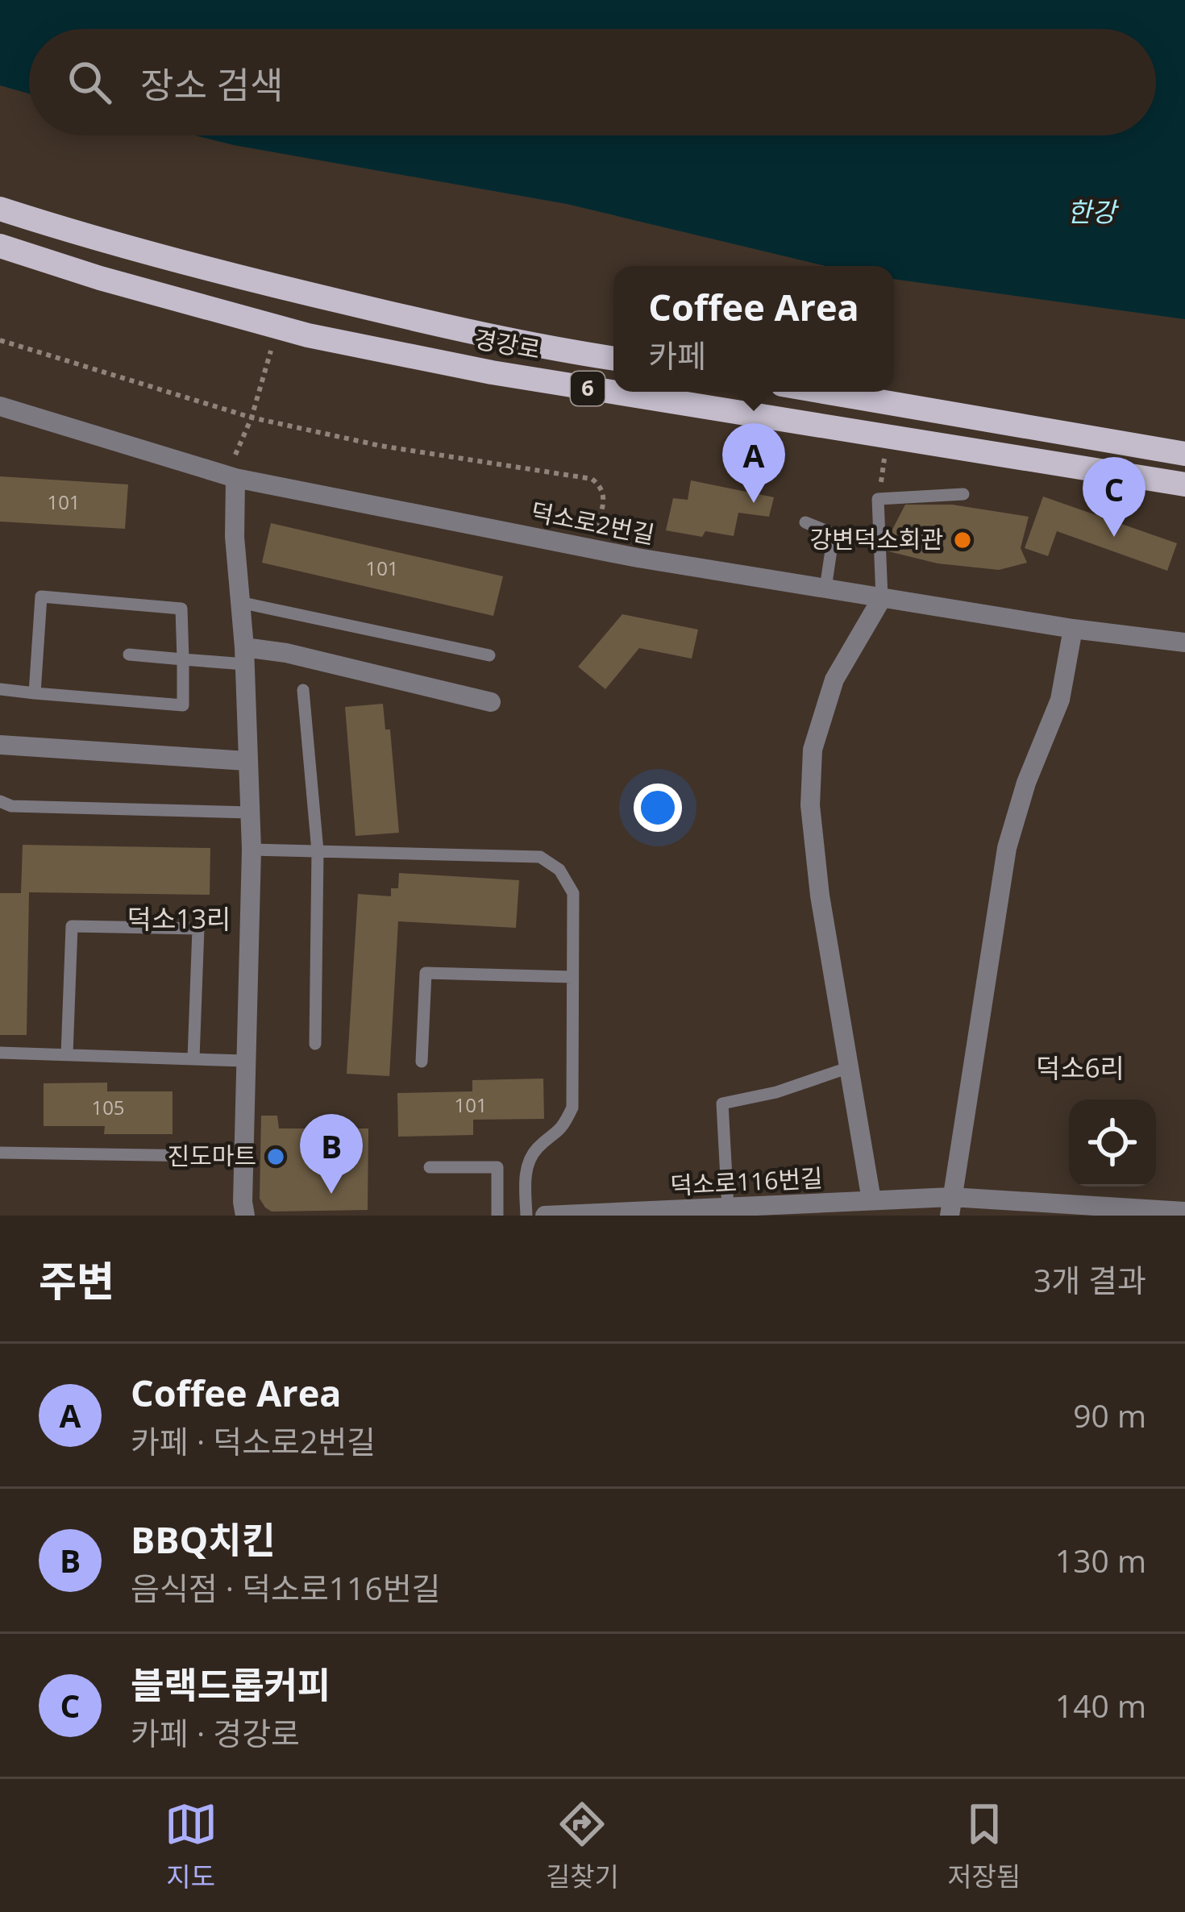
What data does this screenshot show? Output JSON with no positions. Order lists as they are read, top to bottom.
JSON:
{
  "streets": {
    "main road": ["경강로", "6"],
    "street": ["덕소로2번길", "덕소로116번길"]
  },
  "districts": ["덕소13리", "덕소6리"],
  "water": ["한강"],
  "places": ["강변덕소회관", "진도마트"],
  "house_numbers": [
    "101",
    "101",
    "101",
    "105"
  ],
  "page": {
    "search": "장소 검색",
    "popup": ["Coffee Area", "카페"],
    "pins": ["A", "C", "B"],
    "heading": ["주변", "3개 결과"],
    "list": [
      {
        "mark": "A",
        "name": "Coffee Area",
        "note": "카페 · 덕소로2번길",
        "value": "90 m"
      },
      {
        "mark": "B",
        "name": "BBQ치킨",
        "note": "음식점 · 덕소로116번길",
        "value": "130 m"
      },
      {
        "mark": "C",
        "name": "블랙드롭커피",
        "note": "카페 · 경강로",
        "value": "140 m"
      }
    ],
    "nav": ["지도", "길찾기", "저장됨"]
  }
}
